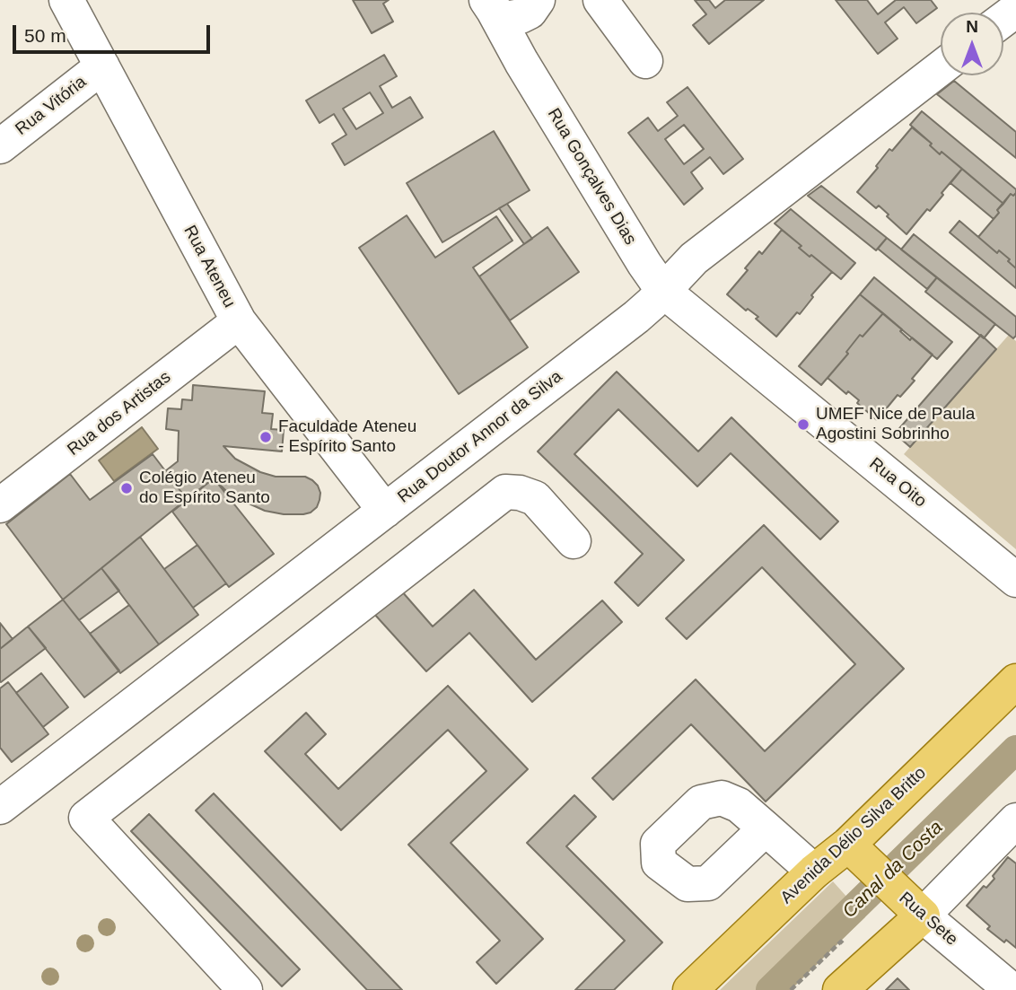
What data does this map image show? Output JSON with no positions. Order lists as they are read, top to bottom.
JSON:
{
  "streets": {
    "main road": ["Avenida Délio Silva Britto", "Rua Sete"],
    "street": [
      "Rua Vitória",
      "Rua Gonçalves Dias",
      "Rua Ateneu",
      "Rua dos Artistas",
      "Rua Doutor Annor da Silva",
      "Rua Oito"
    ]
  },
  "crossings": [
    ["Rua Vitória", "Rua Ateneu"],
    ["Rua Gonçalves Dias", "Rua Doutor Annor da Silva"],
    ["Rua Gonçalves Dias", "Rua Oito"],
    ["Rua Ateneu", "Rua dos Artistas"],
    ["Rua Ateneu", "Rua Doutor Annor da Silva"],
    ["Rua Doutor Annor da Silva", "Rua Oito"],
    ["Avenida Délio Silva Britto", "Rua Sete"]
  ],
  "water": ["Canal da Costa"],
  "places": ["UMEF Nice de Paula Agostini Sobrinho", "Faculdade Ateneu - Espírito Santo", "Colégio Ateneu do Espírito Santo"],
  "scale_bar": "50 m",
  "north": "top"
}
